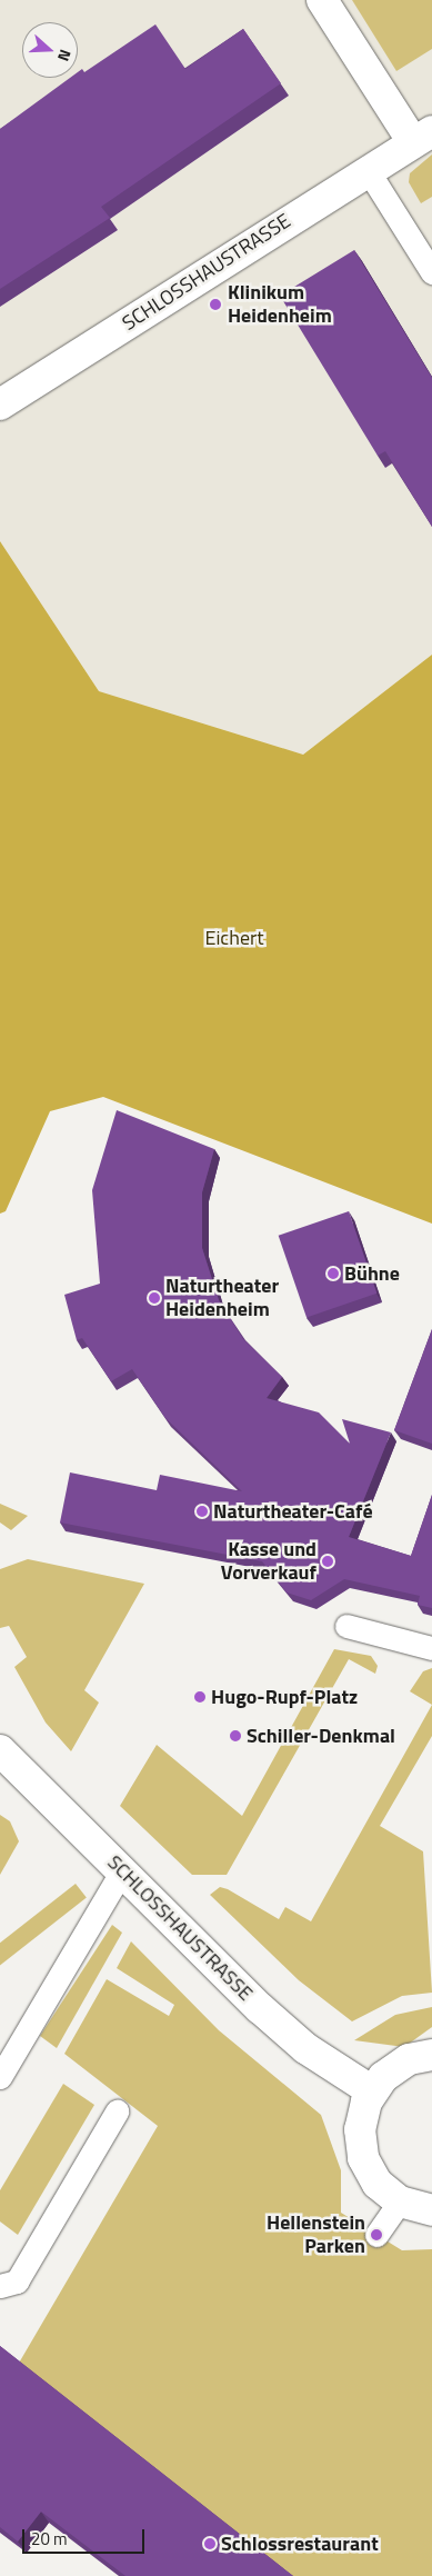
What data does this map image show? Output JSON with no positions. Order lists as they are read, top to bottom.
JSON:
{
  "streets": {
    "street": ["SCHLOSSHAUSTRASSE"]
  },
  "parks": ["Eichert"],
  "places": [
    "Klinikum Heidenheim",
    "Bühne",
    "Naturtheater Heidenheim",
    "Naturtheater-Café",
    "Kasse und Vorverkauf",
    "Hugo-Rupf-Platz",
    "Schiller-Denkmal",
    "Hellenstein Parken",
    "Schlossrestaurant"
  ],
  "scale_bar": "20 m",
  "north": "right"
}
